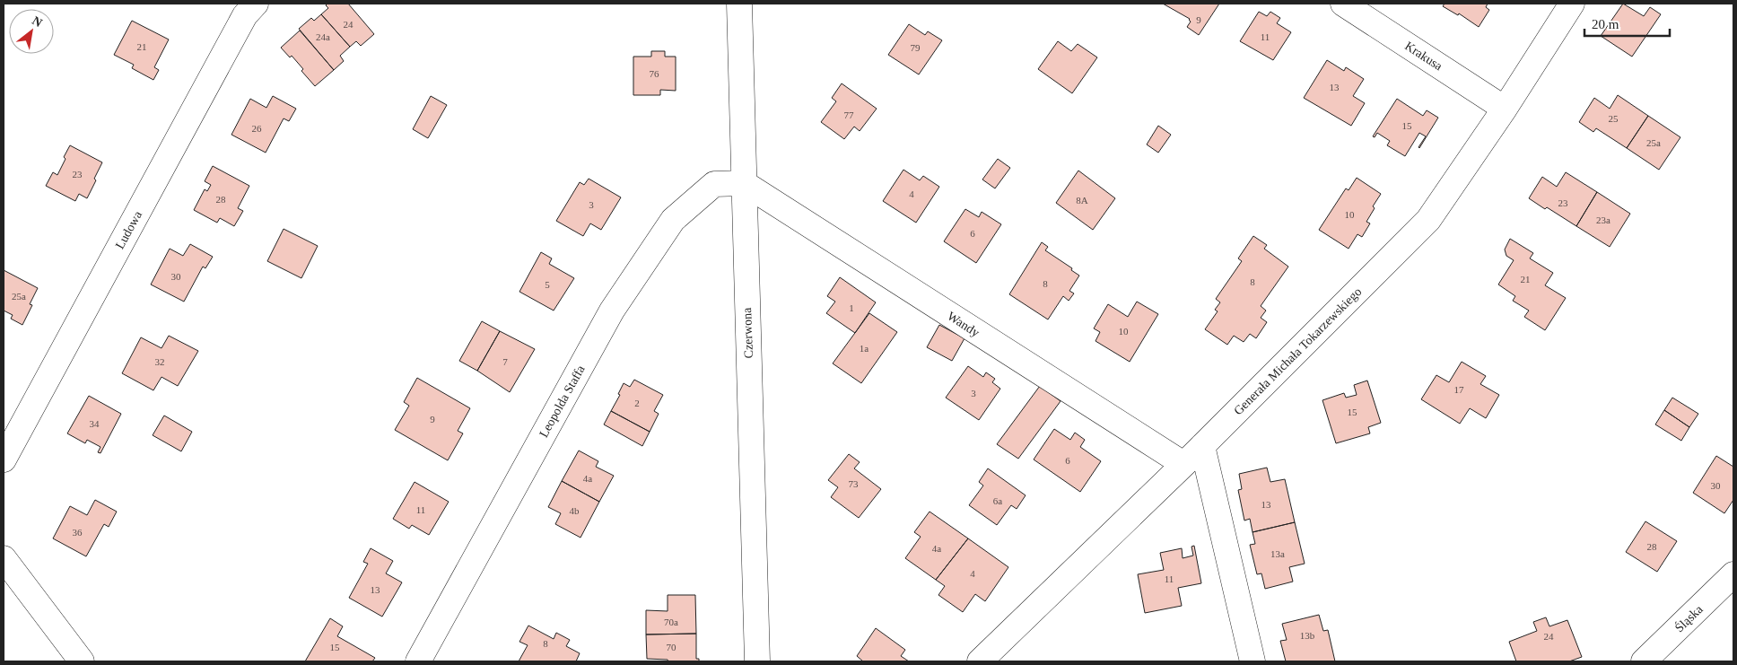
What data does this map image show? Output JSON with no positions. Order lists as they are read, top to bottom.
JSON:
{
  "streets": {
    "street": [
      "Krakusa",
      "Ludowa",
      "Wandy",
      "Czerwona",
      "Generała Michała Tokarzewskiego",
      "Leopolda Staffa",
      "Śląska"
    ]
  },
  "crossings": [
    ["Krakusa", "Generała Michała Tokarzewskiego"],
    ["Wandy", "Czerwona"],
    ["Wandy", "Generała Michała Tokarzewskiego"],
    ["Wandy", "Leopolda Staffa"],
    ["Czerwona", "Leopolda Staffa"]
  ],
  "house_numbers": [
    "9",
    "24",
    "24a",
    "11",
    "21",
    "79",
    "76",
    "13",
    "77",
    "25",
    "15",
    "26",
    "25a",
    "23",
    "4",
    "28",
    "8A",
    "23",
    "3",
    "10",
    "23a",
    "6",
    "30",
    "21",
    "8",
    "8",
    "5",
    "25a",
    "1",
    "10",
    "1a",
    "32",
    "7",
    "17",
    "3",
    "2",
    "15",
    "9",
    "34",
    "6",
    "4a",
    "73",
    "30",
    "6a",
    "13",
    "11",
    "4b",
    "36",
    "28",
    "4a",
    "13a",
    "4",
    "11",
    "13",
    "70a",
    "13b",
    "24",
    "8",
    "15",
    "70"
  ],
  "scale_bar": "20 m",
  "north": "top right"
}
